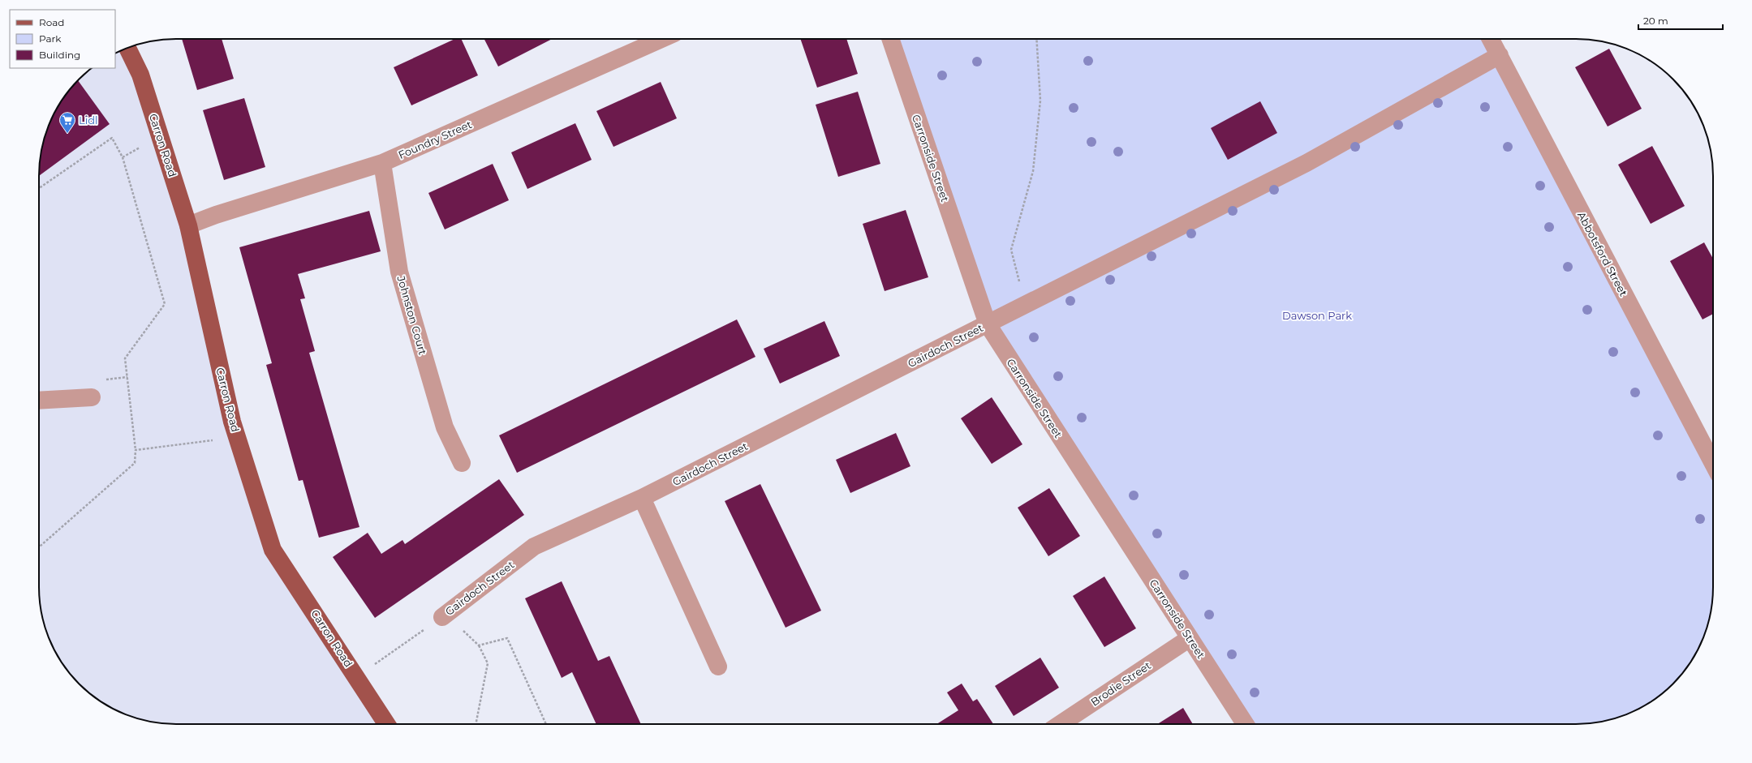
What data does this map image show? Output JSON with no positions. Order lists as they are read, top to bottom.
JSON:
{
  "streets": {
    "main road": ["Carron Road"],
    "street": [
      "Foundry Street",
      "Carronside Street",
      "Abbotsford Street",
      "Johnston Court",
      "Gairdoch Street",
      "Brodie Street"
    ]
  },
  "crossings": [
    ["Foundry Street", "Carron Road"],
    ["Foundry Street", "Johnston Court"],
    ["Carronside Street", "Gairdoch Street"],
    ["Carronside Street", "Brodie Street"],
    ["Abbotsford Street", "Gairdoch Street"]
  ],
  "parks": ["Dawson Park"],
  "places": {
    "supermarket": ["Lidl"]
  },
  "legend": ["Road", "Park", "Building"],
  "scale_bar": "20 m"
}
